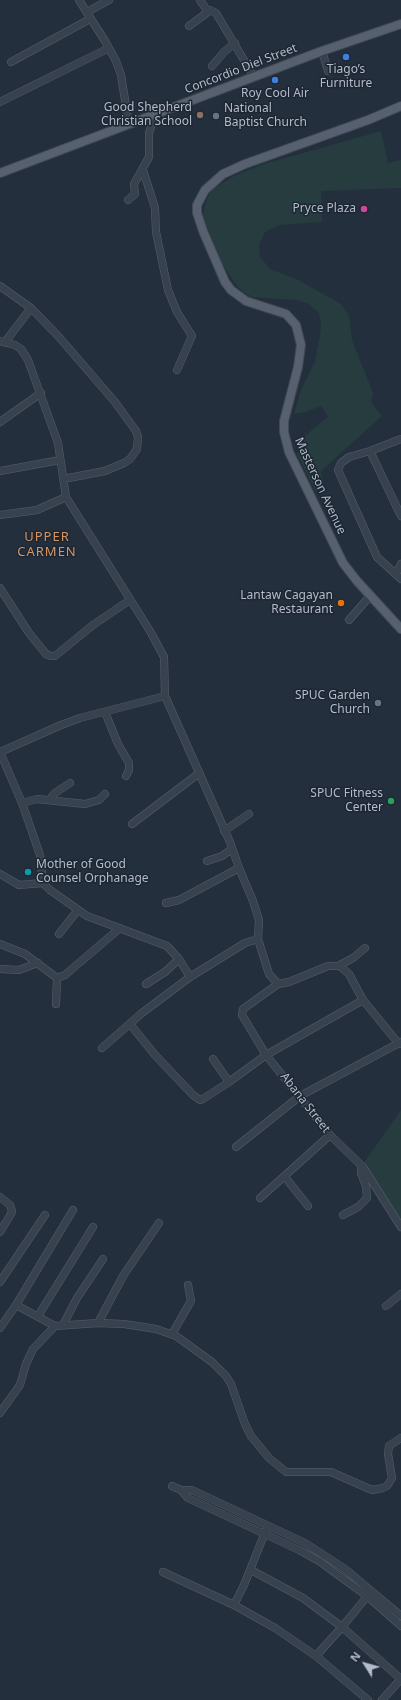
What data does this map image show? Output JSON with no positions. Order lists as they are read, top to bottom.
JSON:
{
  "streets": {
    "main road": ["Concordio Diel Street", "Masterson Avenue"],
    "street": ["Abana Street"]
  },
  "districts": ["UPPER CARMEN"],
  "places": [
    "Tiago’s Furniture",
    "Roy Cool Air",
    "Good Shepherd Christian School",
    "National Baptist Church",
    "Pryce Plaza",
    "Lantaw Cagayan Restaurant",
    "SPUC Garden Church",
    "SPUC Fitness Center",
    "Mother of Good Counsel Orphanage"
  ],
  "north": "top left"
}
